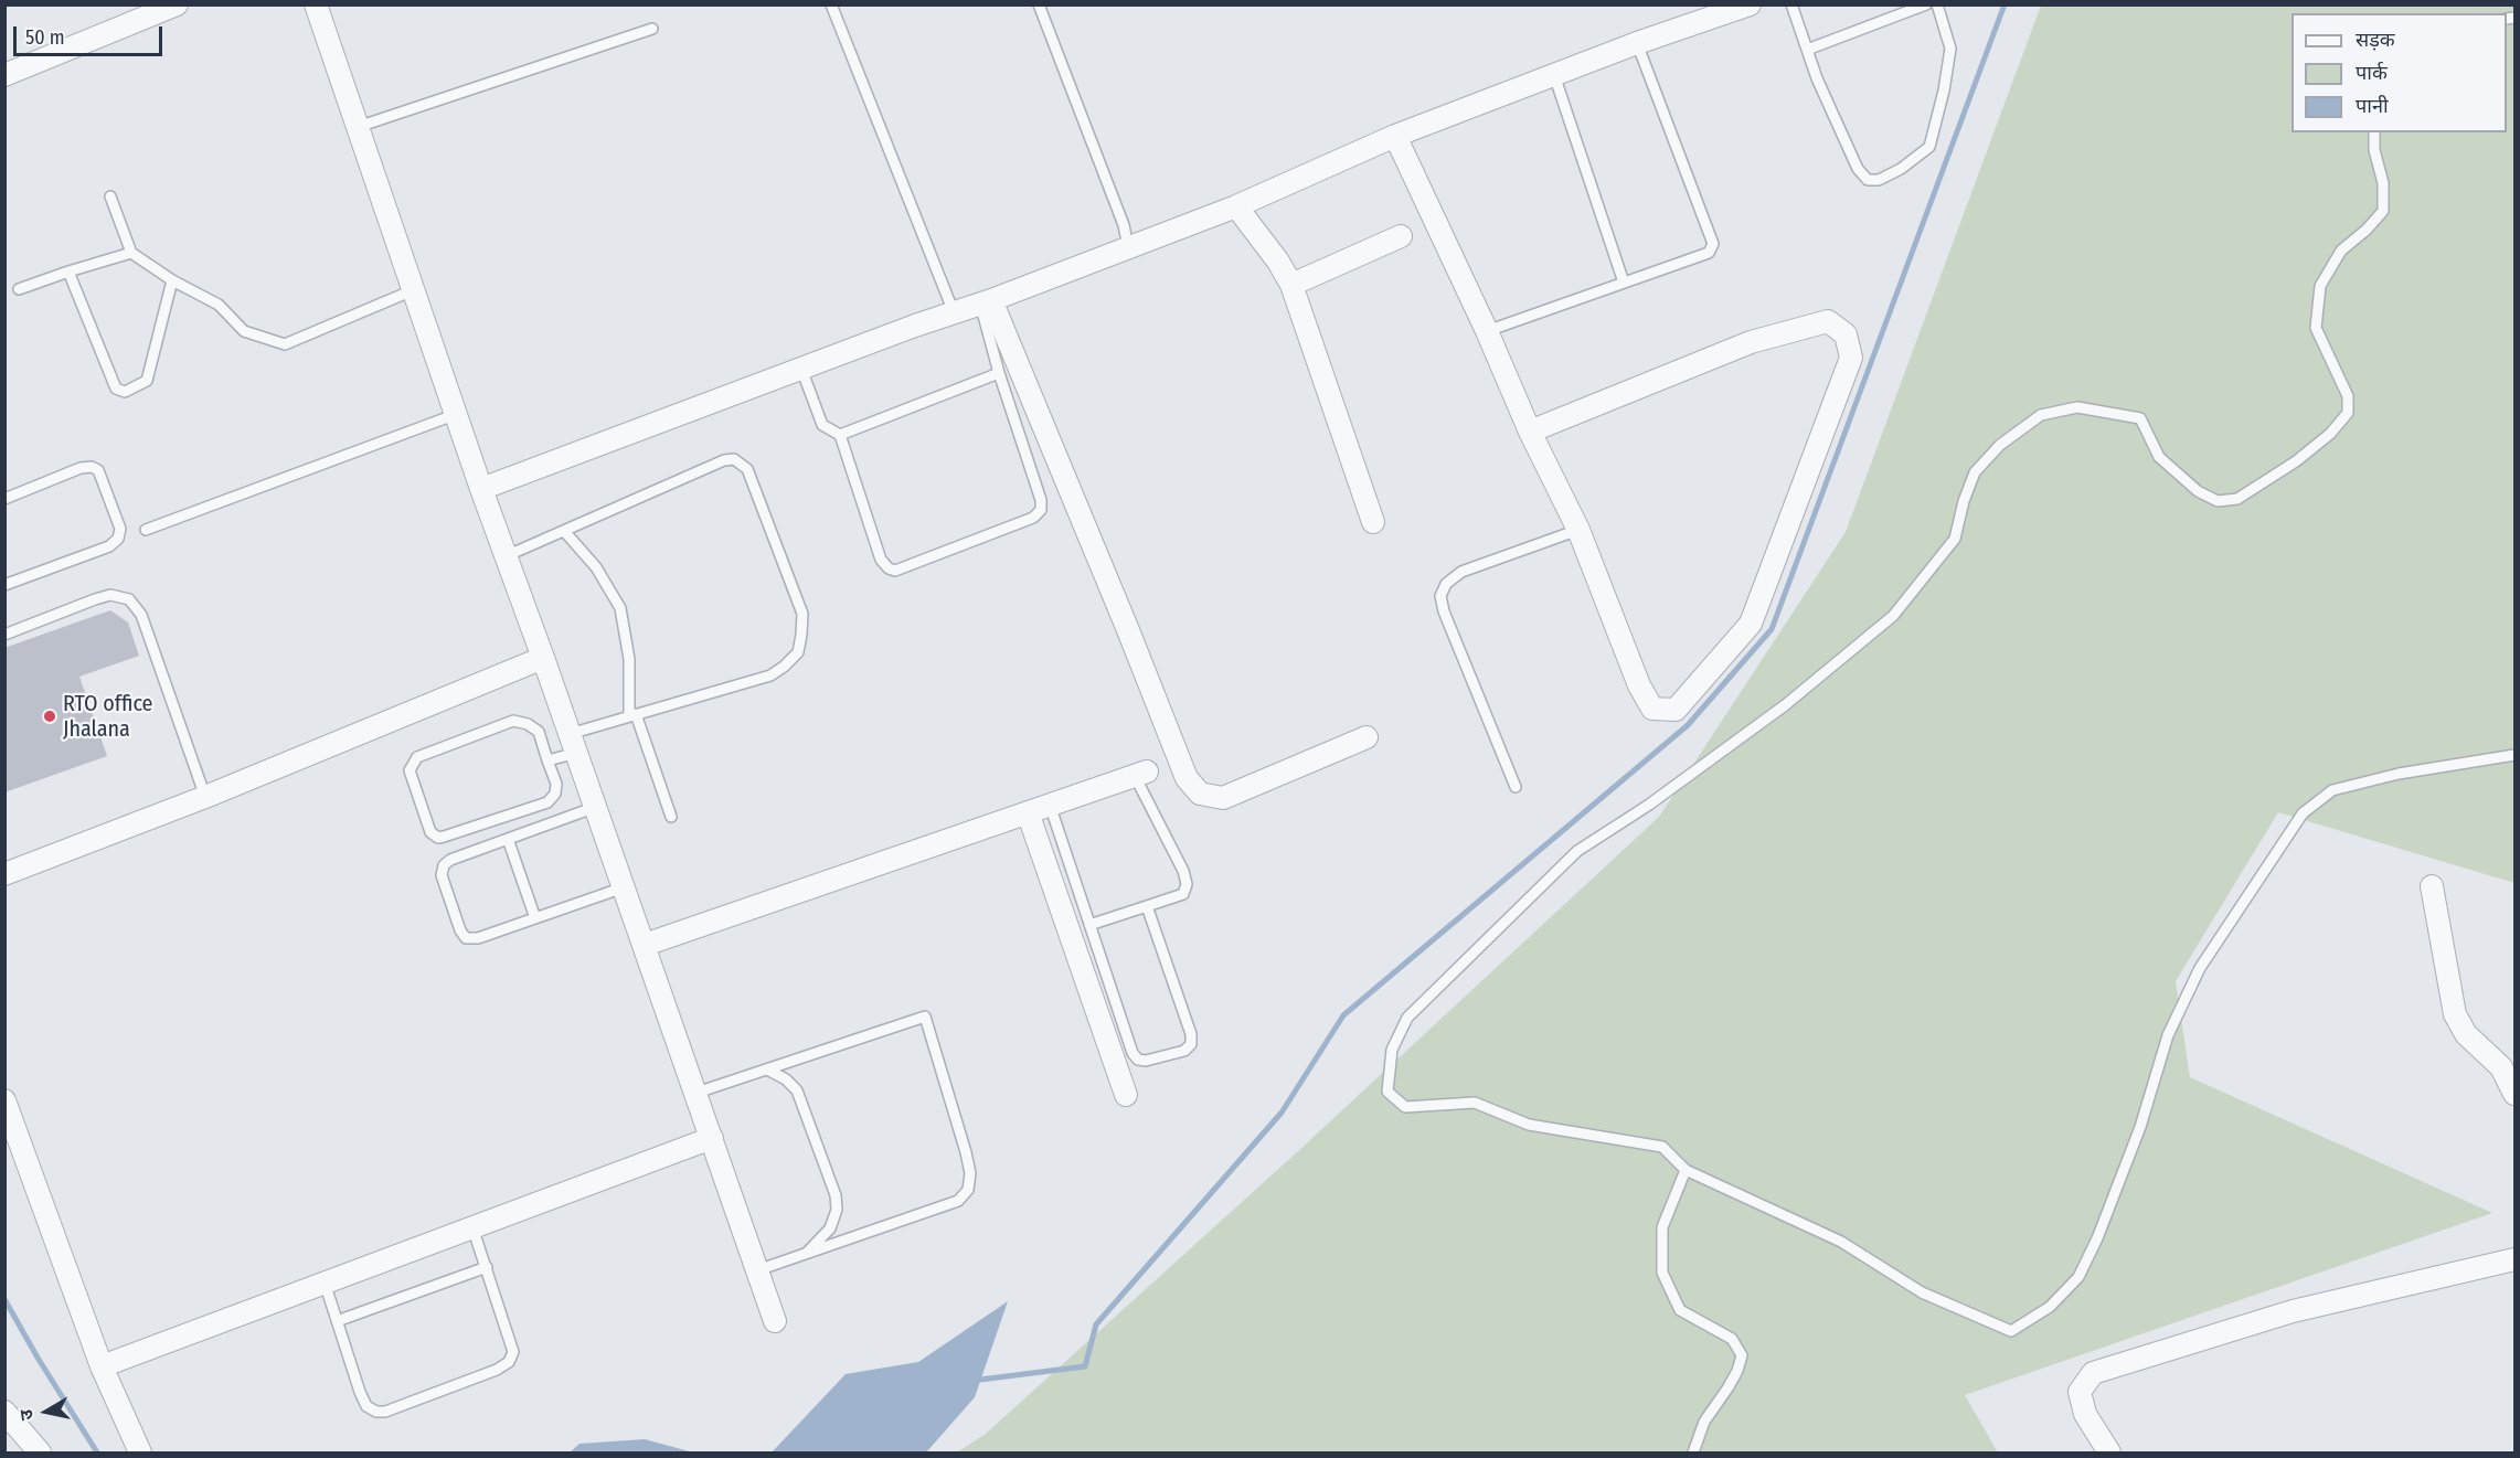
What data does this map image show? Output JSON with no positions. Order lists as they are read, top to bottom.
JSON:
{
  "places": ["RTO office Jhalana"],
  "legend": ["सड़क", "पार्क", "पानी"],
  "scale_bar": "50 m",
  "north": "left"
}
